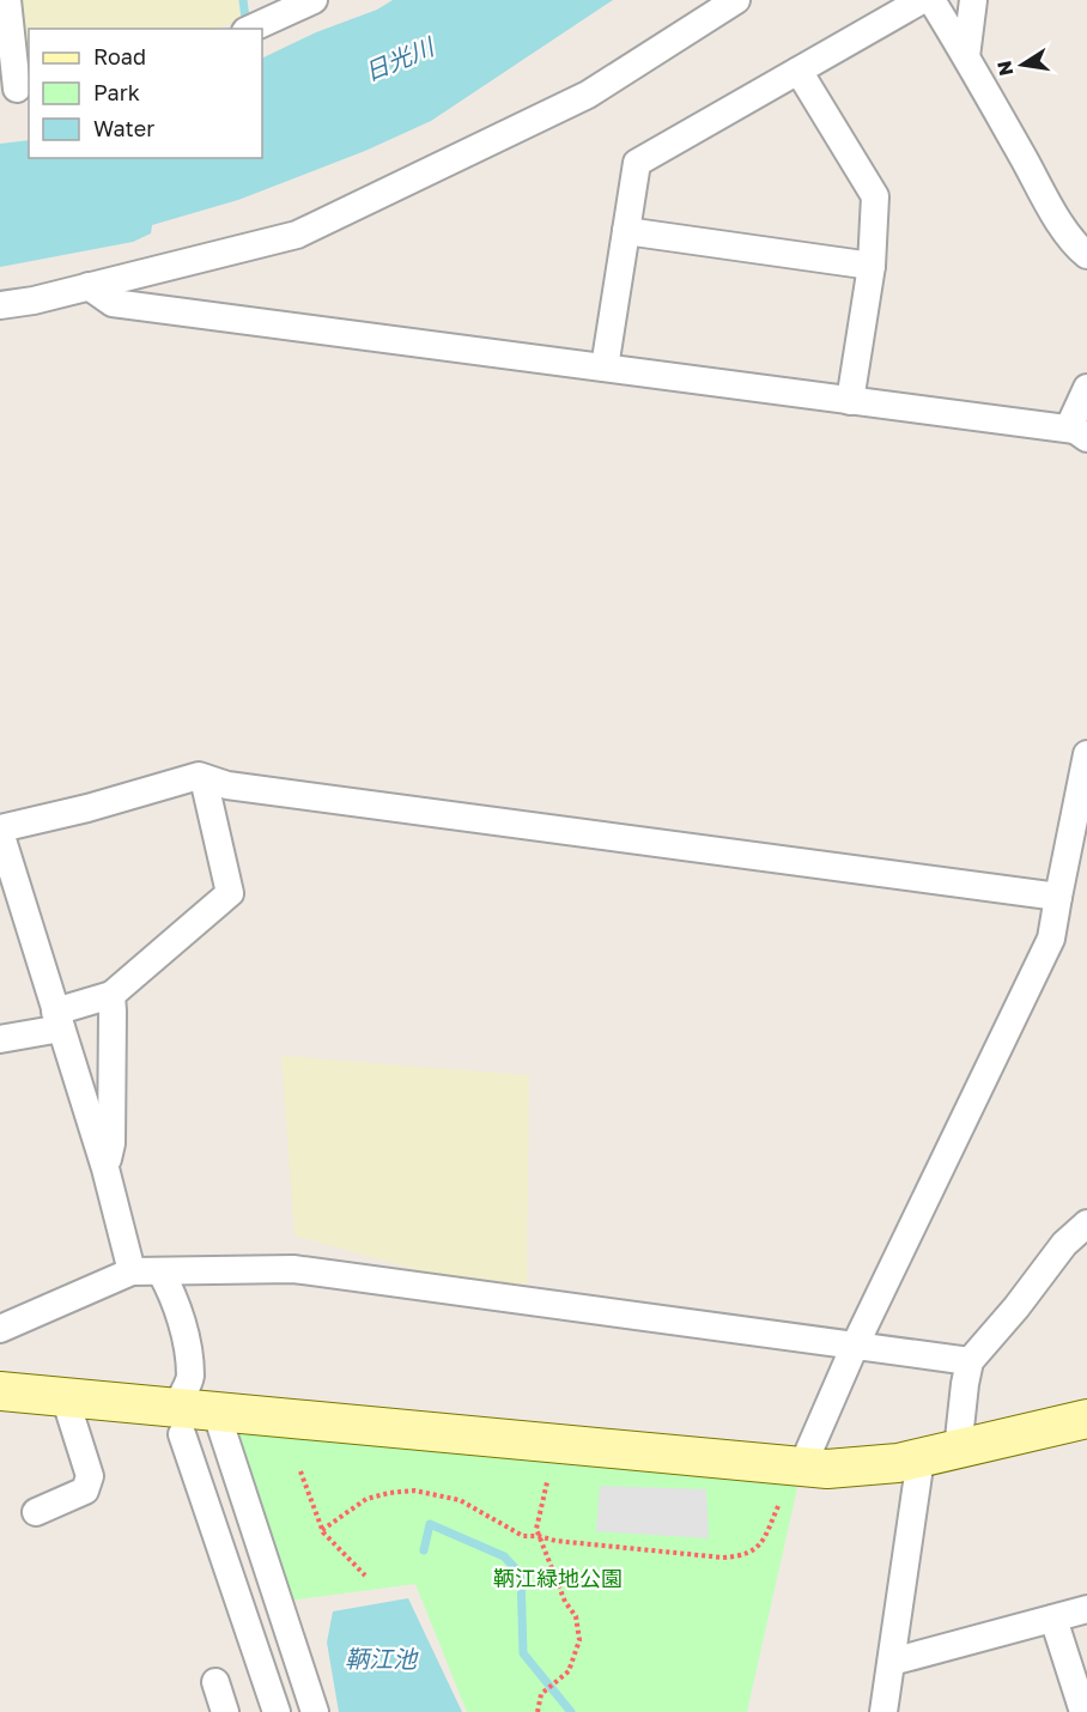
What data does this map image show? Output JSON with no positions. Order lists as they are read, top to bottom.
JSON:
{
  "water": ["日光川", "鞆江池"],
  "parks": ["鞆江緑地公園"],
  "legend": ["Road", "Park", "Water"],
  "north": "left"
}
